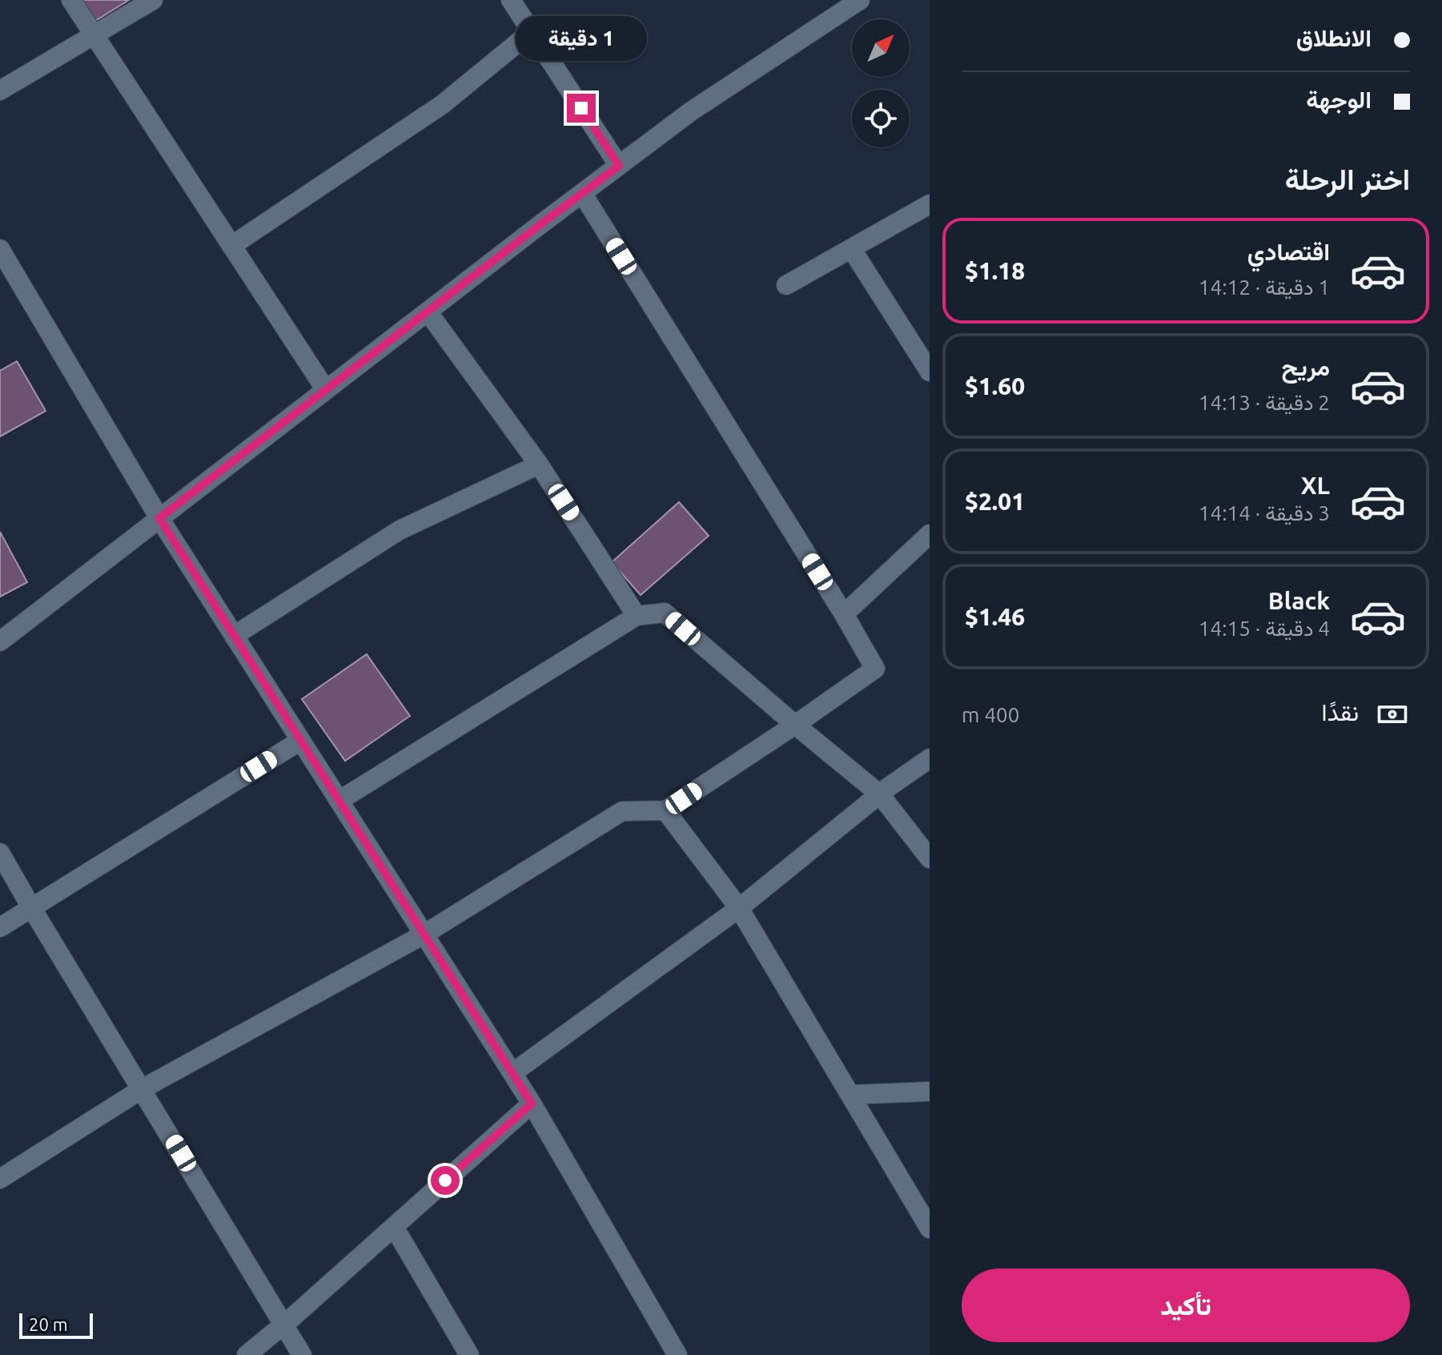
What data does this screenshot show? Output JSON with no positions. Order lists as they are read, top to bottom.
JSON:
{
  "scale_bar": "20 m",
  "north": "top right",
  "page": {
    "banner": ["الانطلاق", "الوجهة"],
    "bubble": "1 دقيقة",
    "heading": "اختر الرحلة",
    "list": [
      {
        "name": "اقتصادي",
        "note": "1 دقيقة · 14:12",
        "value": "$1.18"
      },
      {
        "name": "مريح",
        "note": "2 دقيقة · 14:13",
        "value": "$1.60"
      },
      {
        "name": "XL",
        "note": "3 دقيقة · 14:14",
        "value": "$2.01"
      },
      {
        "name": "Black",
        "note": "4 دقيقة · 14:15",
        "value": "$1.46"
      }
    ],
    "pay": ["نقدًا", "400 m"],
    "buttons": "تأكيد",
    "scale": "20 m"
  }
}
